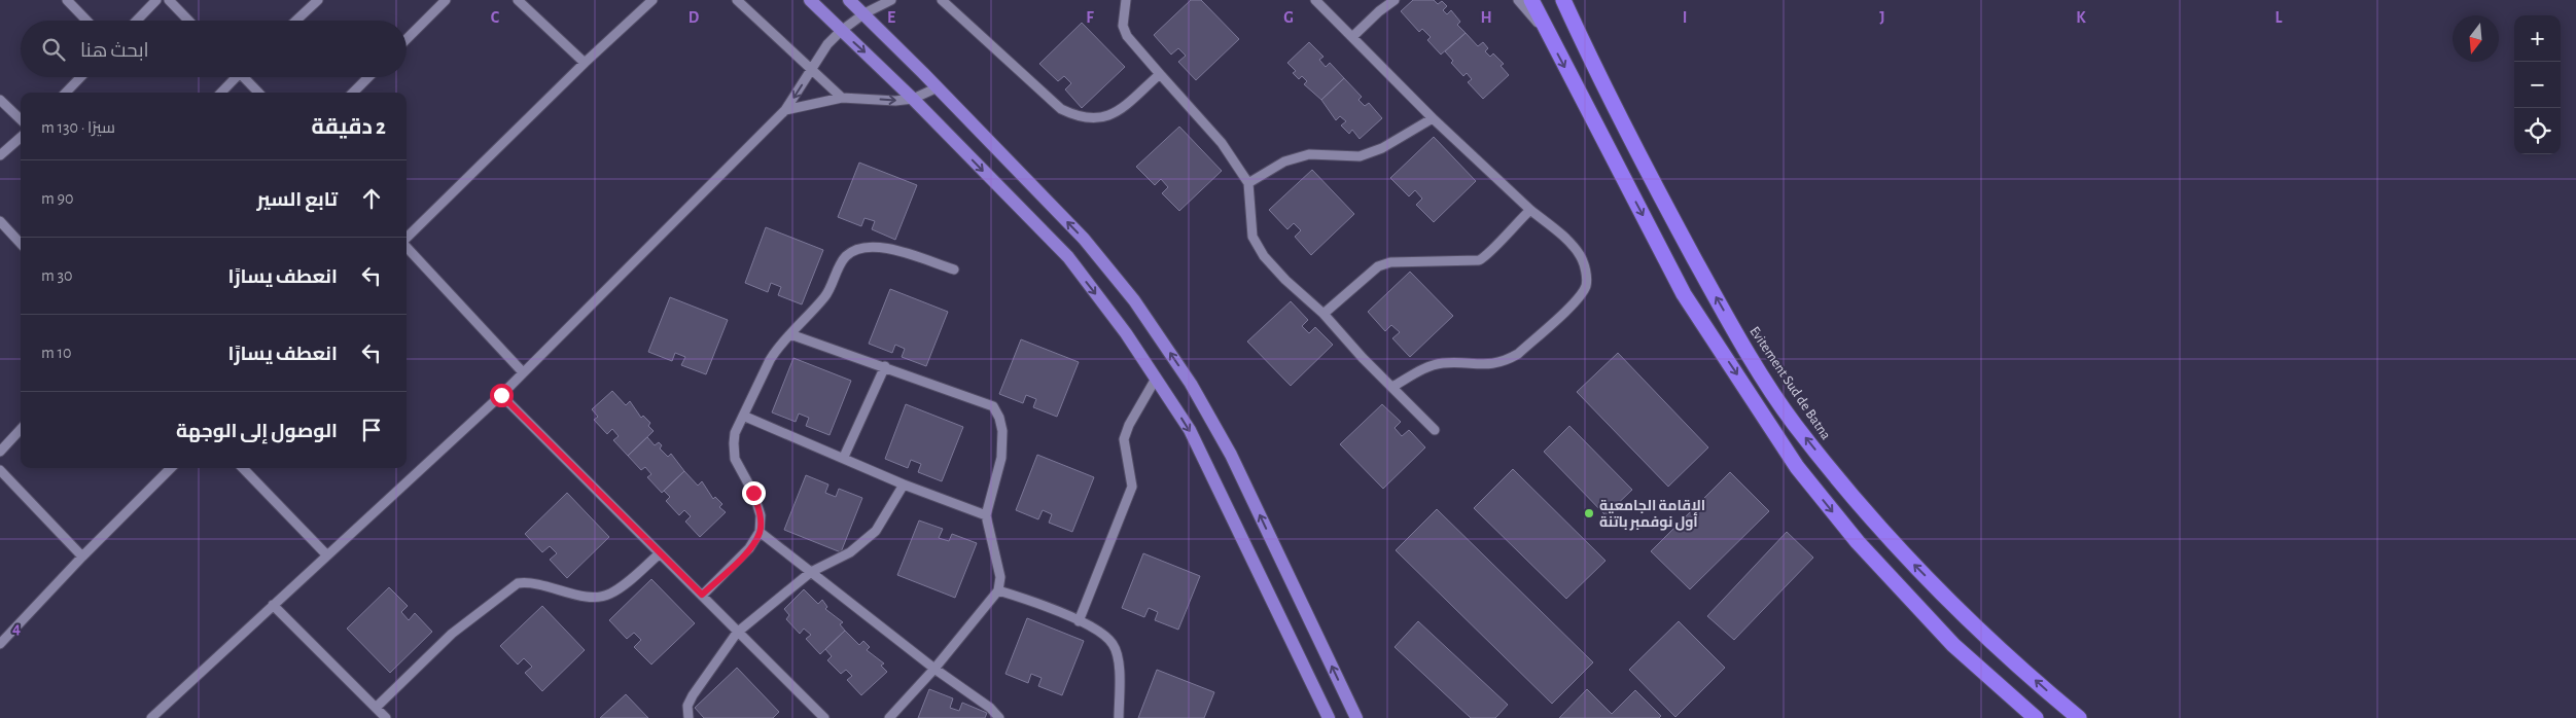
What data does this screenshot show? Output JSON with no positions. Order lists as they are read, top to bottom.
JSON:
{
  "streets": {
    "highway": ["Evitement Sud de Batna"]
  },
  "places": ["الإقامة الجامعية أول نوفمبر باتنة"],
  "north": "bottom",
  "page": {
    "map_buttons": ["+", "−"],
    "search": "ابحث هنا",
    "heading": ["2 دقيقة", "سيرًا · 130 m"],
    "list": [
      ["تابع السير", "90 m"],
      ["انعطف يسارًا", "30 m"],
      ["انعطف يسارًا", "10 m"],
      "الوصول إلى الوجهة"
    ]
  },
  "grid": {
    "columns": [
      "C",
      "D",
      "E",
      "F",
      "G",
      "H",
      "I",
      "J",
      "K",
      "L"
    ],
    "rows": ["4"]
  }
}
